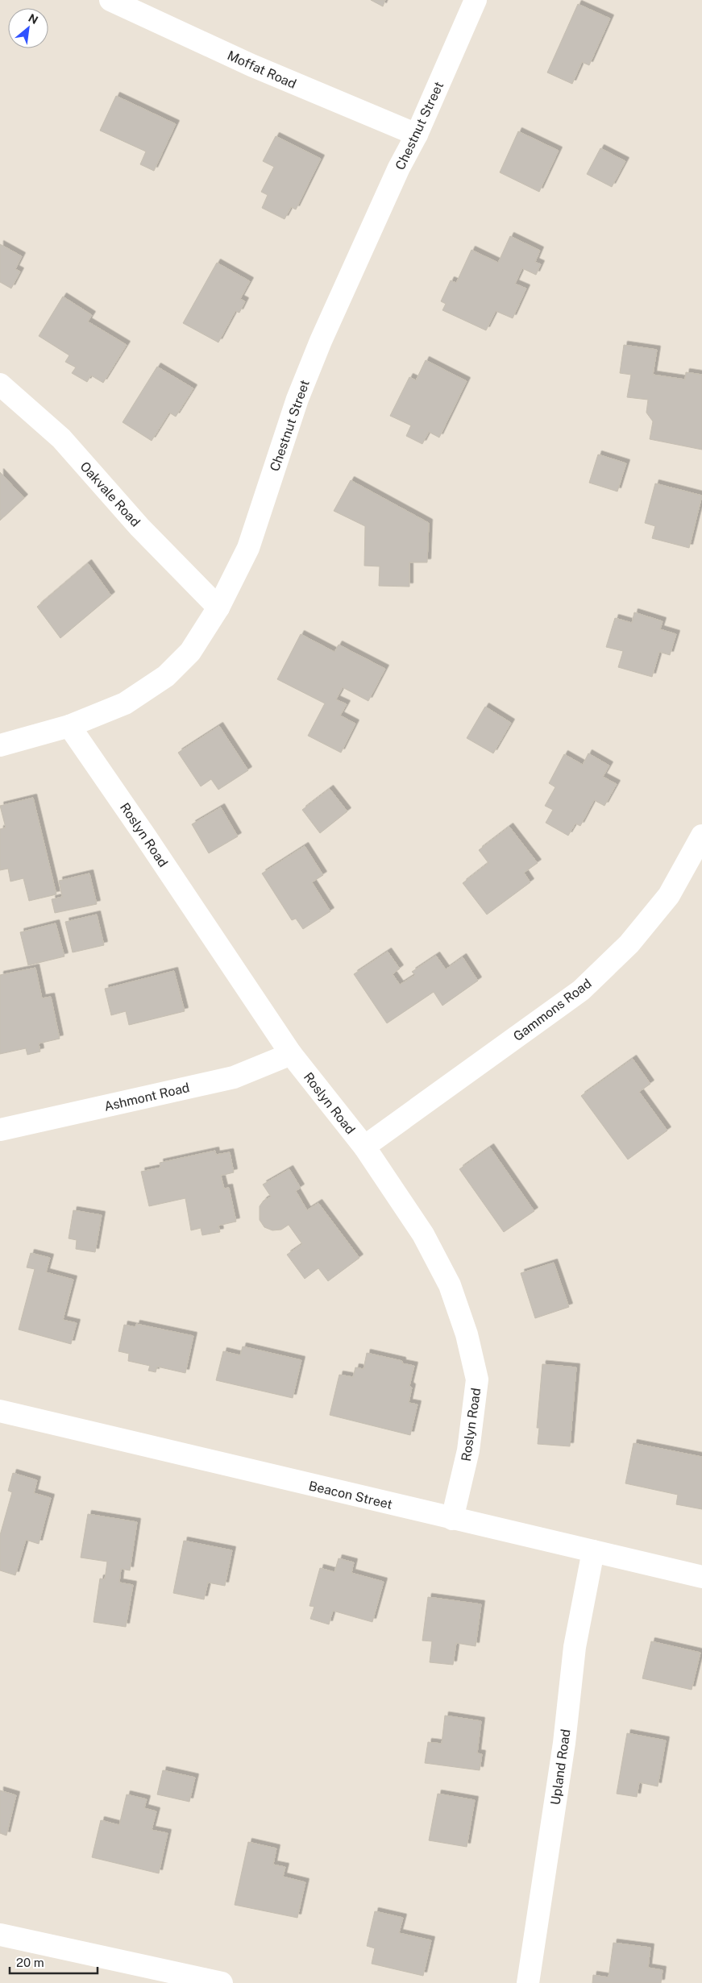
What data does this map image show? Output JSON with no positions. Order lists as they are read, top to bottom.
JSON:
{
  "streets": {
    "street": [
      "Moffat Road",
      "Chestnut Street",
      "Oakvale Road",
      "Roslyn Road",
      "Gammons Road",
      "Ashmont Road",
      "Beacon Street",
      "Upland Road"
    ]
  },
  "crossings": [
    ["Moffat Road", "Chestnut Street"],
    ["Chestnut Street", "Oakvale Road"],
    ["Chestnut Street", "Roslyn Road"],
    ["Roslyn Road", "Gammons Road"],
    ["Roslyn Road", "Ashmont Road"],
    ["Roslyn Road", "Beacon Street"],
    ["Beacon Street", "Upland Road"]
  ],
  "scale_bar": "20 m",
  "north": "top right"
}
